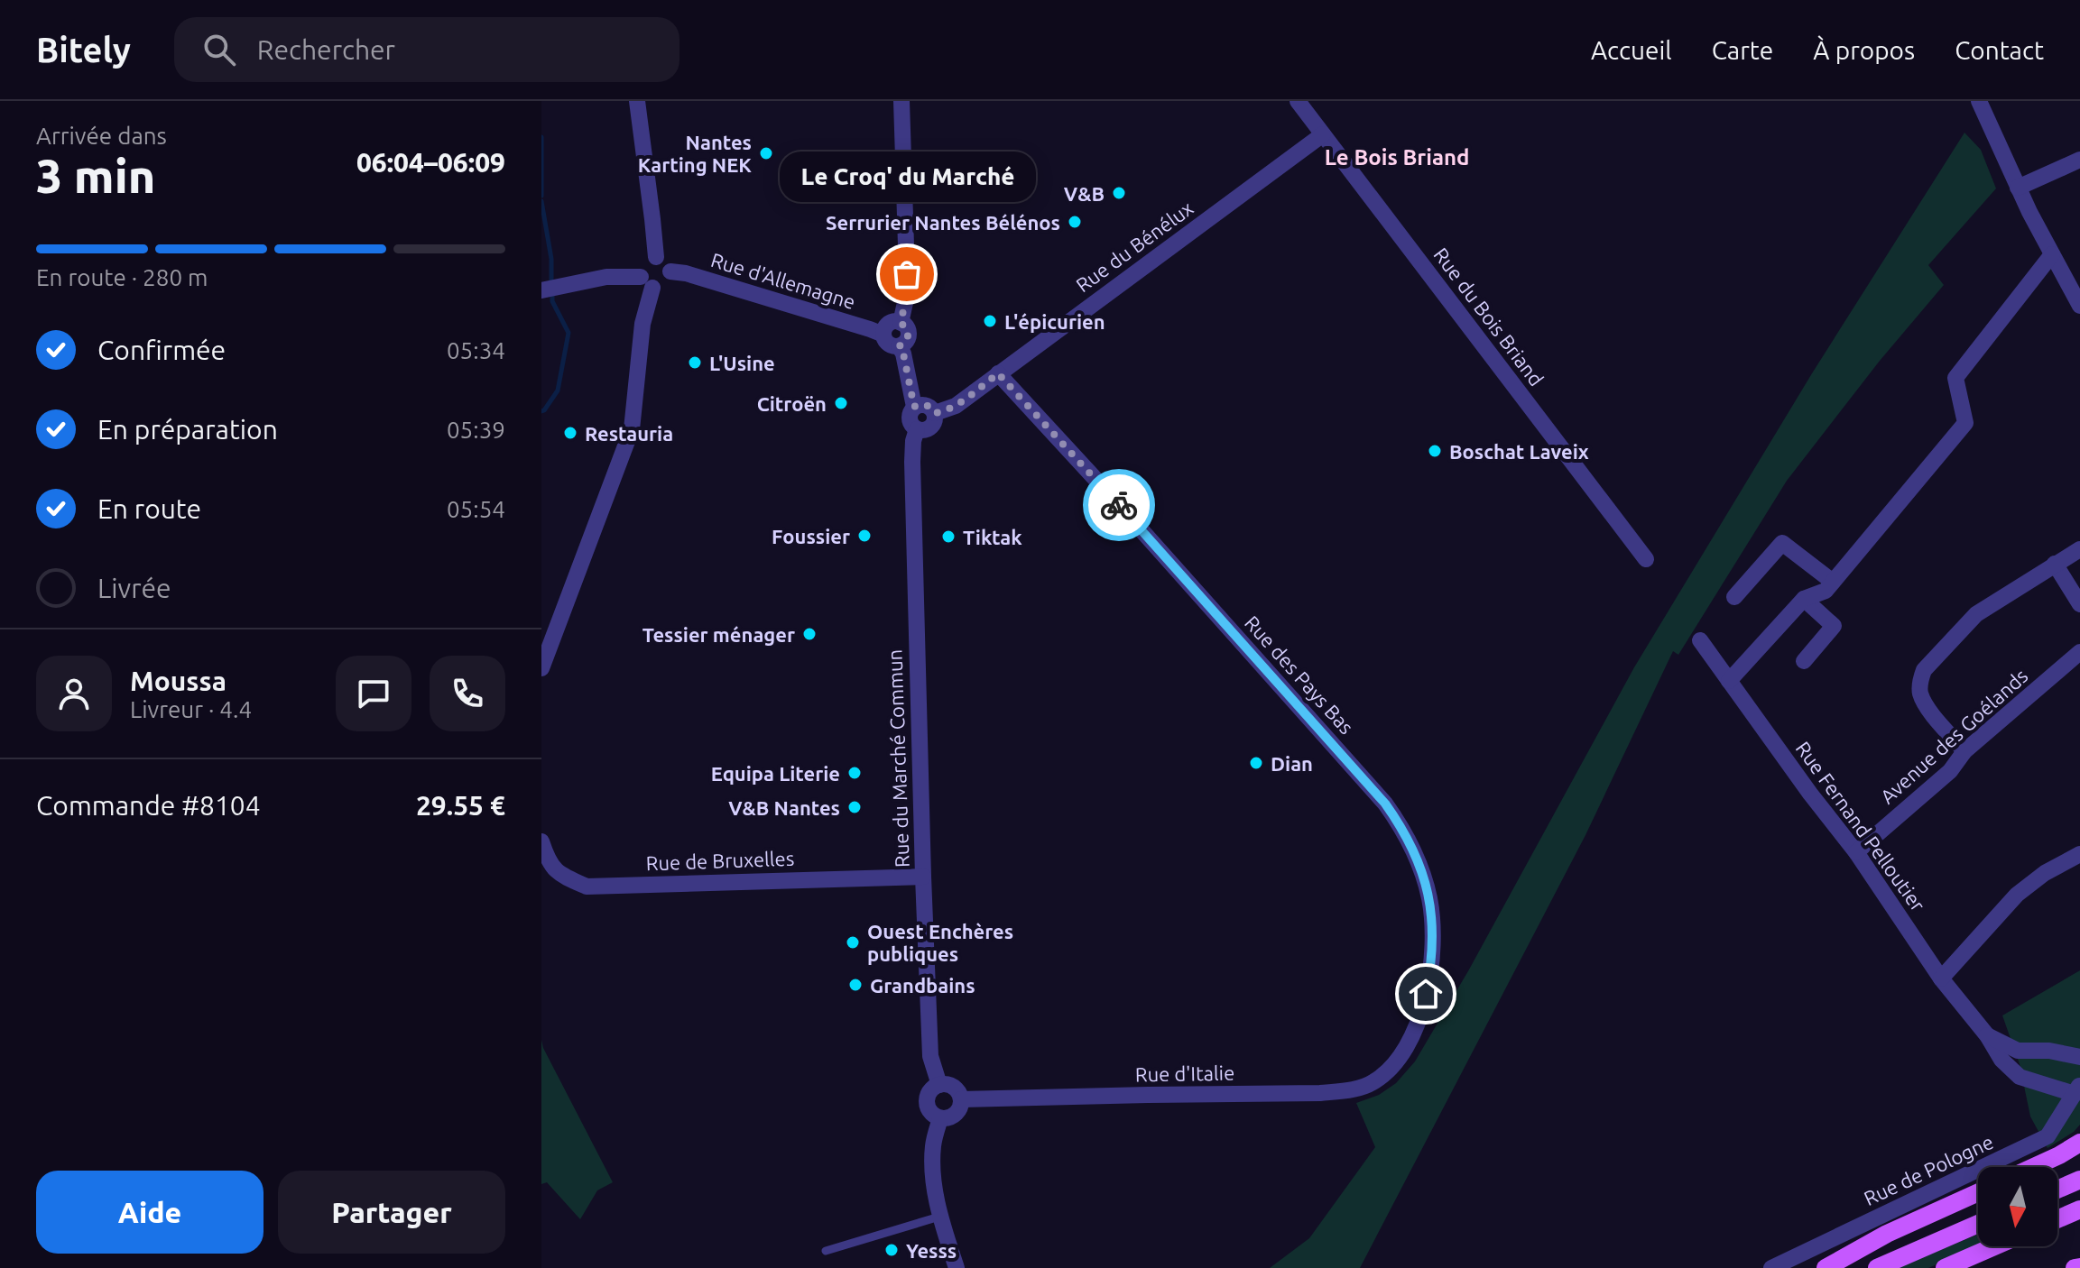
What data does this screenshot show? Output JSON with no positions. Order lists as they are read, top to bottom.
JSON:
{
  "streets": {
    "street": [
      "Rue du Bénélux",
      "Rue d'Allemagne",
      "Rue du Bois Briand",
      "Rue des Pays Bas",
      "Avenue des Goélands",
      "Rue du Marché Commun",
      "Rue Fernand Pelloutier",
      "Rue de Bruxelles",
      "Rue d'Italie",
      "Rue de Pologne"
    ]
  },
  "crossings": [
    ["Rue du Bénélux", "Rue du Bois Briand"],
    ["Rue du Bénélux", "Rue des Pays Bas"],
    ["Rue du Bénélux", "Rue du Marché Commun"],
    ["Rue des Pays Bas", "Rue d'Italie"],
    ["Avenue des Goélands", "Rue Fernand Pelloutier"],
    ["Rue du Marché Commun", "Rue de Bruxelles"],
    ["Rue du Marché Commun", "Rue d'Italie"],
    ["Rue Fernand Pelloutier", "Rue de Pologne"]
  ],
  "districts": ["Le Bois Briand"],
  "places": [
    "Nantes Karting NEK",
    "V&B",
    "Serrurier Nantes Bélénos",
    "Le Croq' du Marché",
    "L'épicurien",
    "L'Usine",
    "Citroën",
    "Restauria",
    "Boschat Laveix",
    "Foussier",
    "Tiktak",
    "Tessier ménager",
    "Dian",
    "Equipa Literie",
    "V&B Nantes",
    "Ouest Enchères publiques",
    "Grandbains",
    "Yesss"
  ],
  "north": "bottom",
  "page": {
    "header": "Bitely",
    "search": "Rechercher",
    "nav": [
      "Accueil",
      "Carte",
      "À propos",
      "Contact"
    ],
    "heading": ["3 min", "Arrivée dans", "06:04–06:09"],
    "panel": [
      "Moussa",
      "Livreur · 4.4",
      "Commande #8104",
      "29.55 €"
    ],
    "bubble": "Le Croq' du Marché",
    "bar": "En route · 280 m",
    "list": [
      ["Confirmée", "05:34"],
      ["En préparation", "05:39"],
      ["En route", "05:54"],
      "Livrée"
    ],
    "buttons": ["Aide", "Partager"]
  }
}
